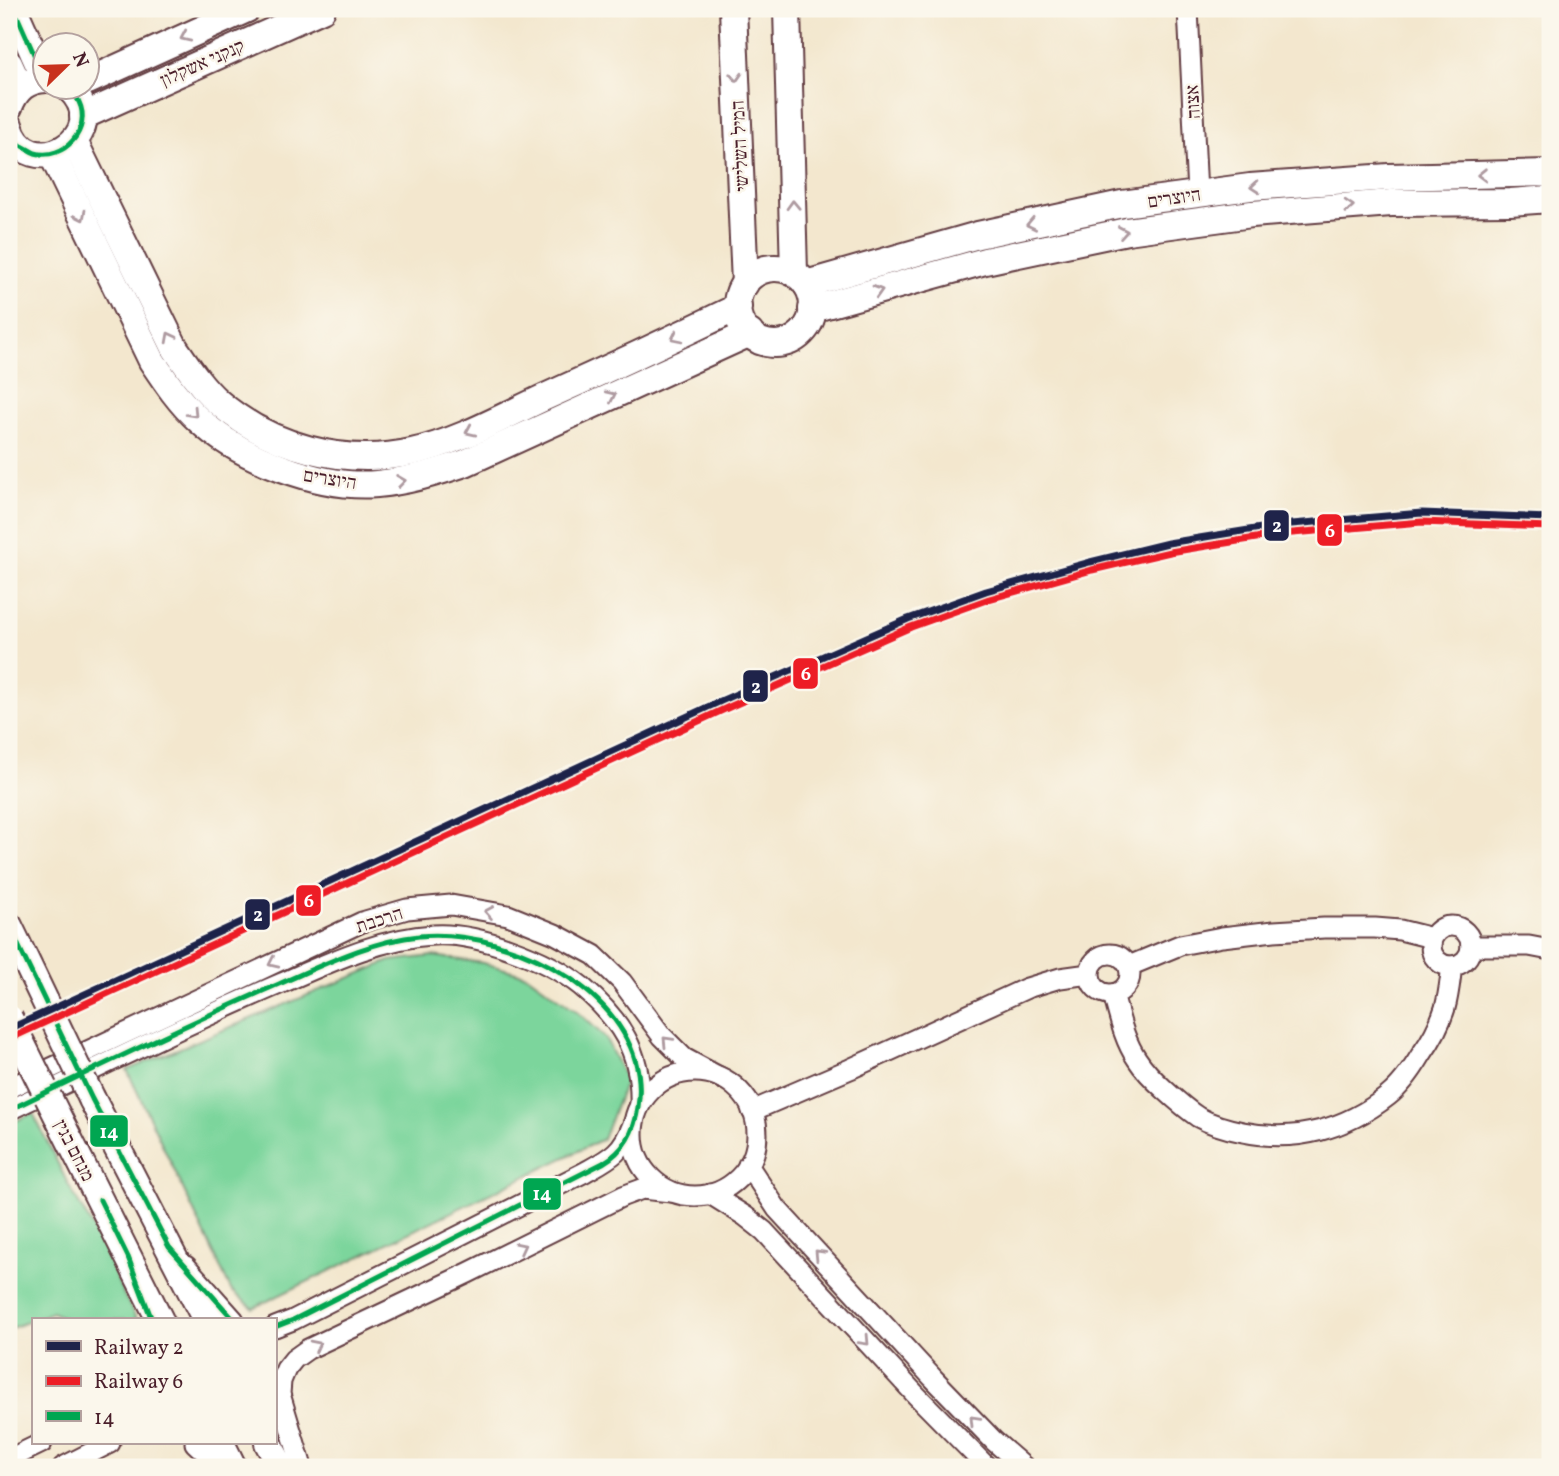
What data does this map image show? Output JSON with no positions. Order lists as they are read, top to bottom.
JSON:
{
  "streets": {
    "street": [
      "קנקני אשקלון",
      "אצוה",
      "המיל השלישי",
      "היוצרים",
      "הרכבת",
      "מנחם בגין"
    ]
  },
  "crossings": [
    ["אצוה", "היוצרים"],
    ["המיל השלישי", "היוצרים"]
  ],
  "one_way": ["הרכבת"],
  "lines": ["transit line 14", "rail line 2", "rail line 6"],
  "legend": ["Railway 2", "Railway 6", "14"],
  "north": "top right"
}
